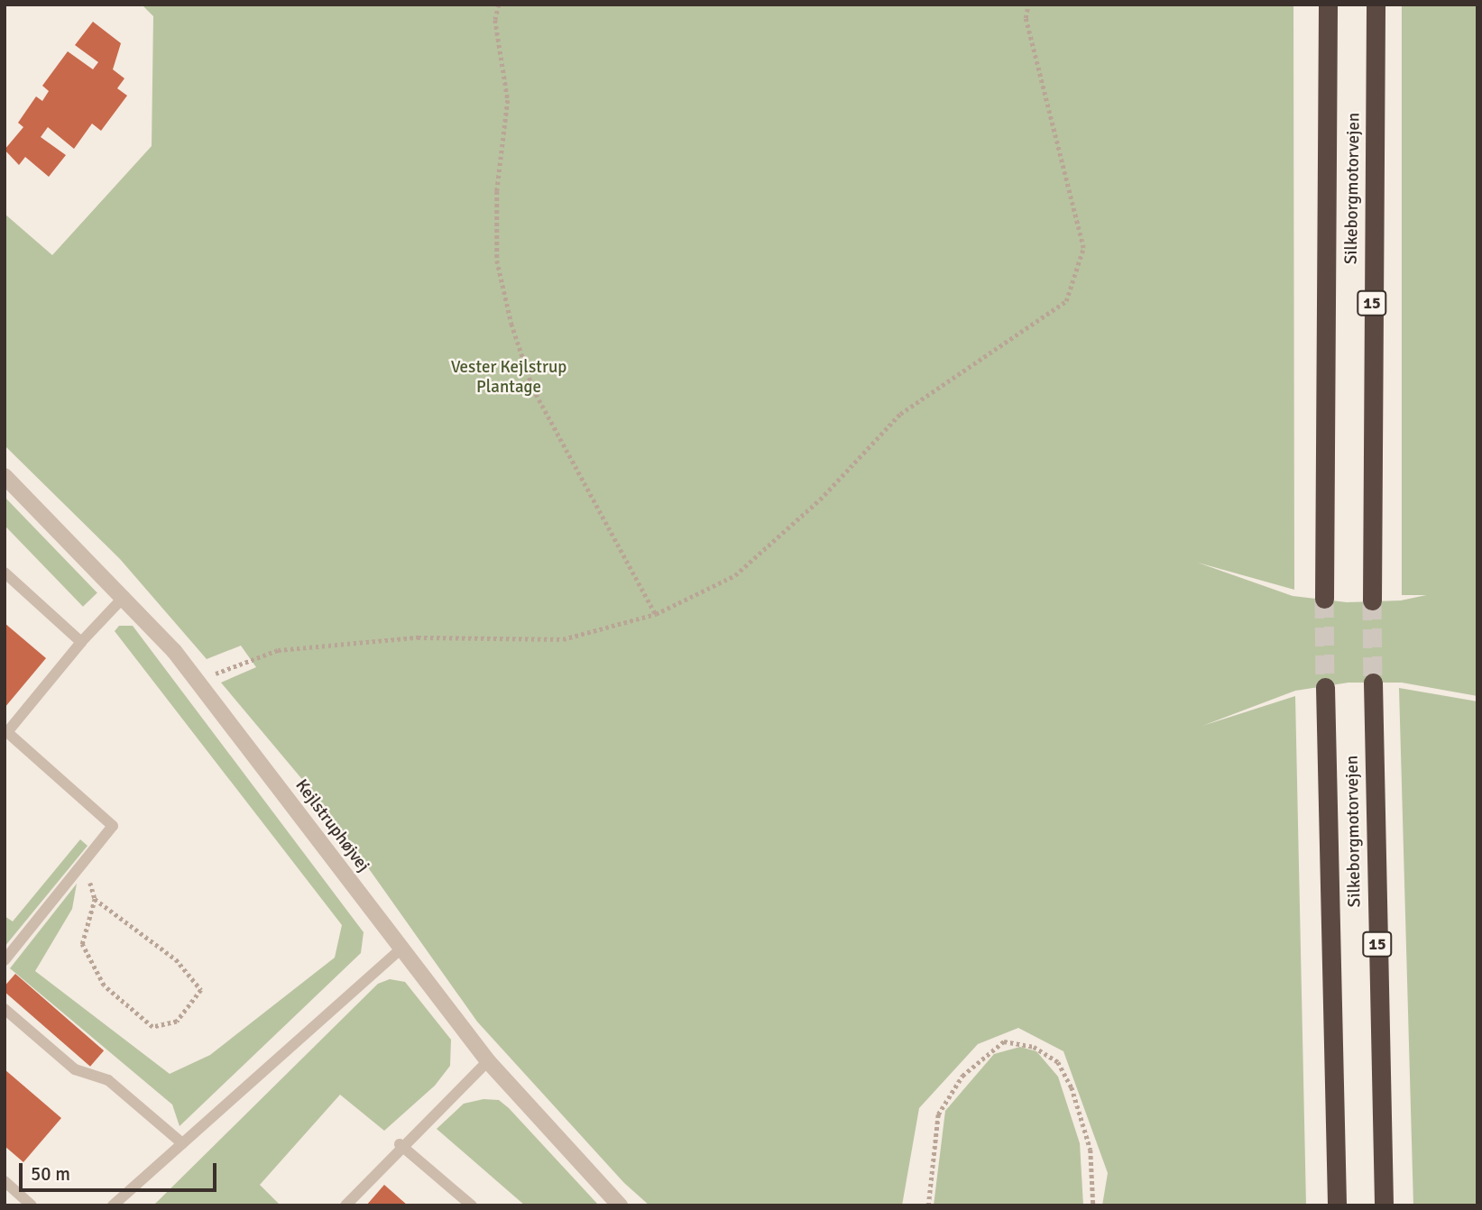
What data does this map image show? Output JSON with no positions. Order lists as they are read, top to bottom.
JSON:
{
  "streets": {
    "highway": ["Silkeborgmotorvejen", "15"],
    "street": ["Kejlstruphøjvej"]
  },
  "parks": ["Vester Kejlstrup Plantage"],
  "scale_bar": "50 m"
}
